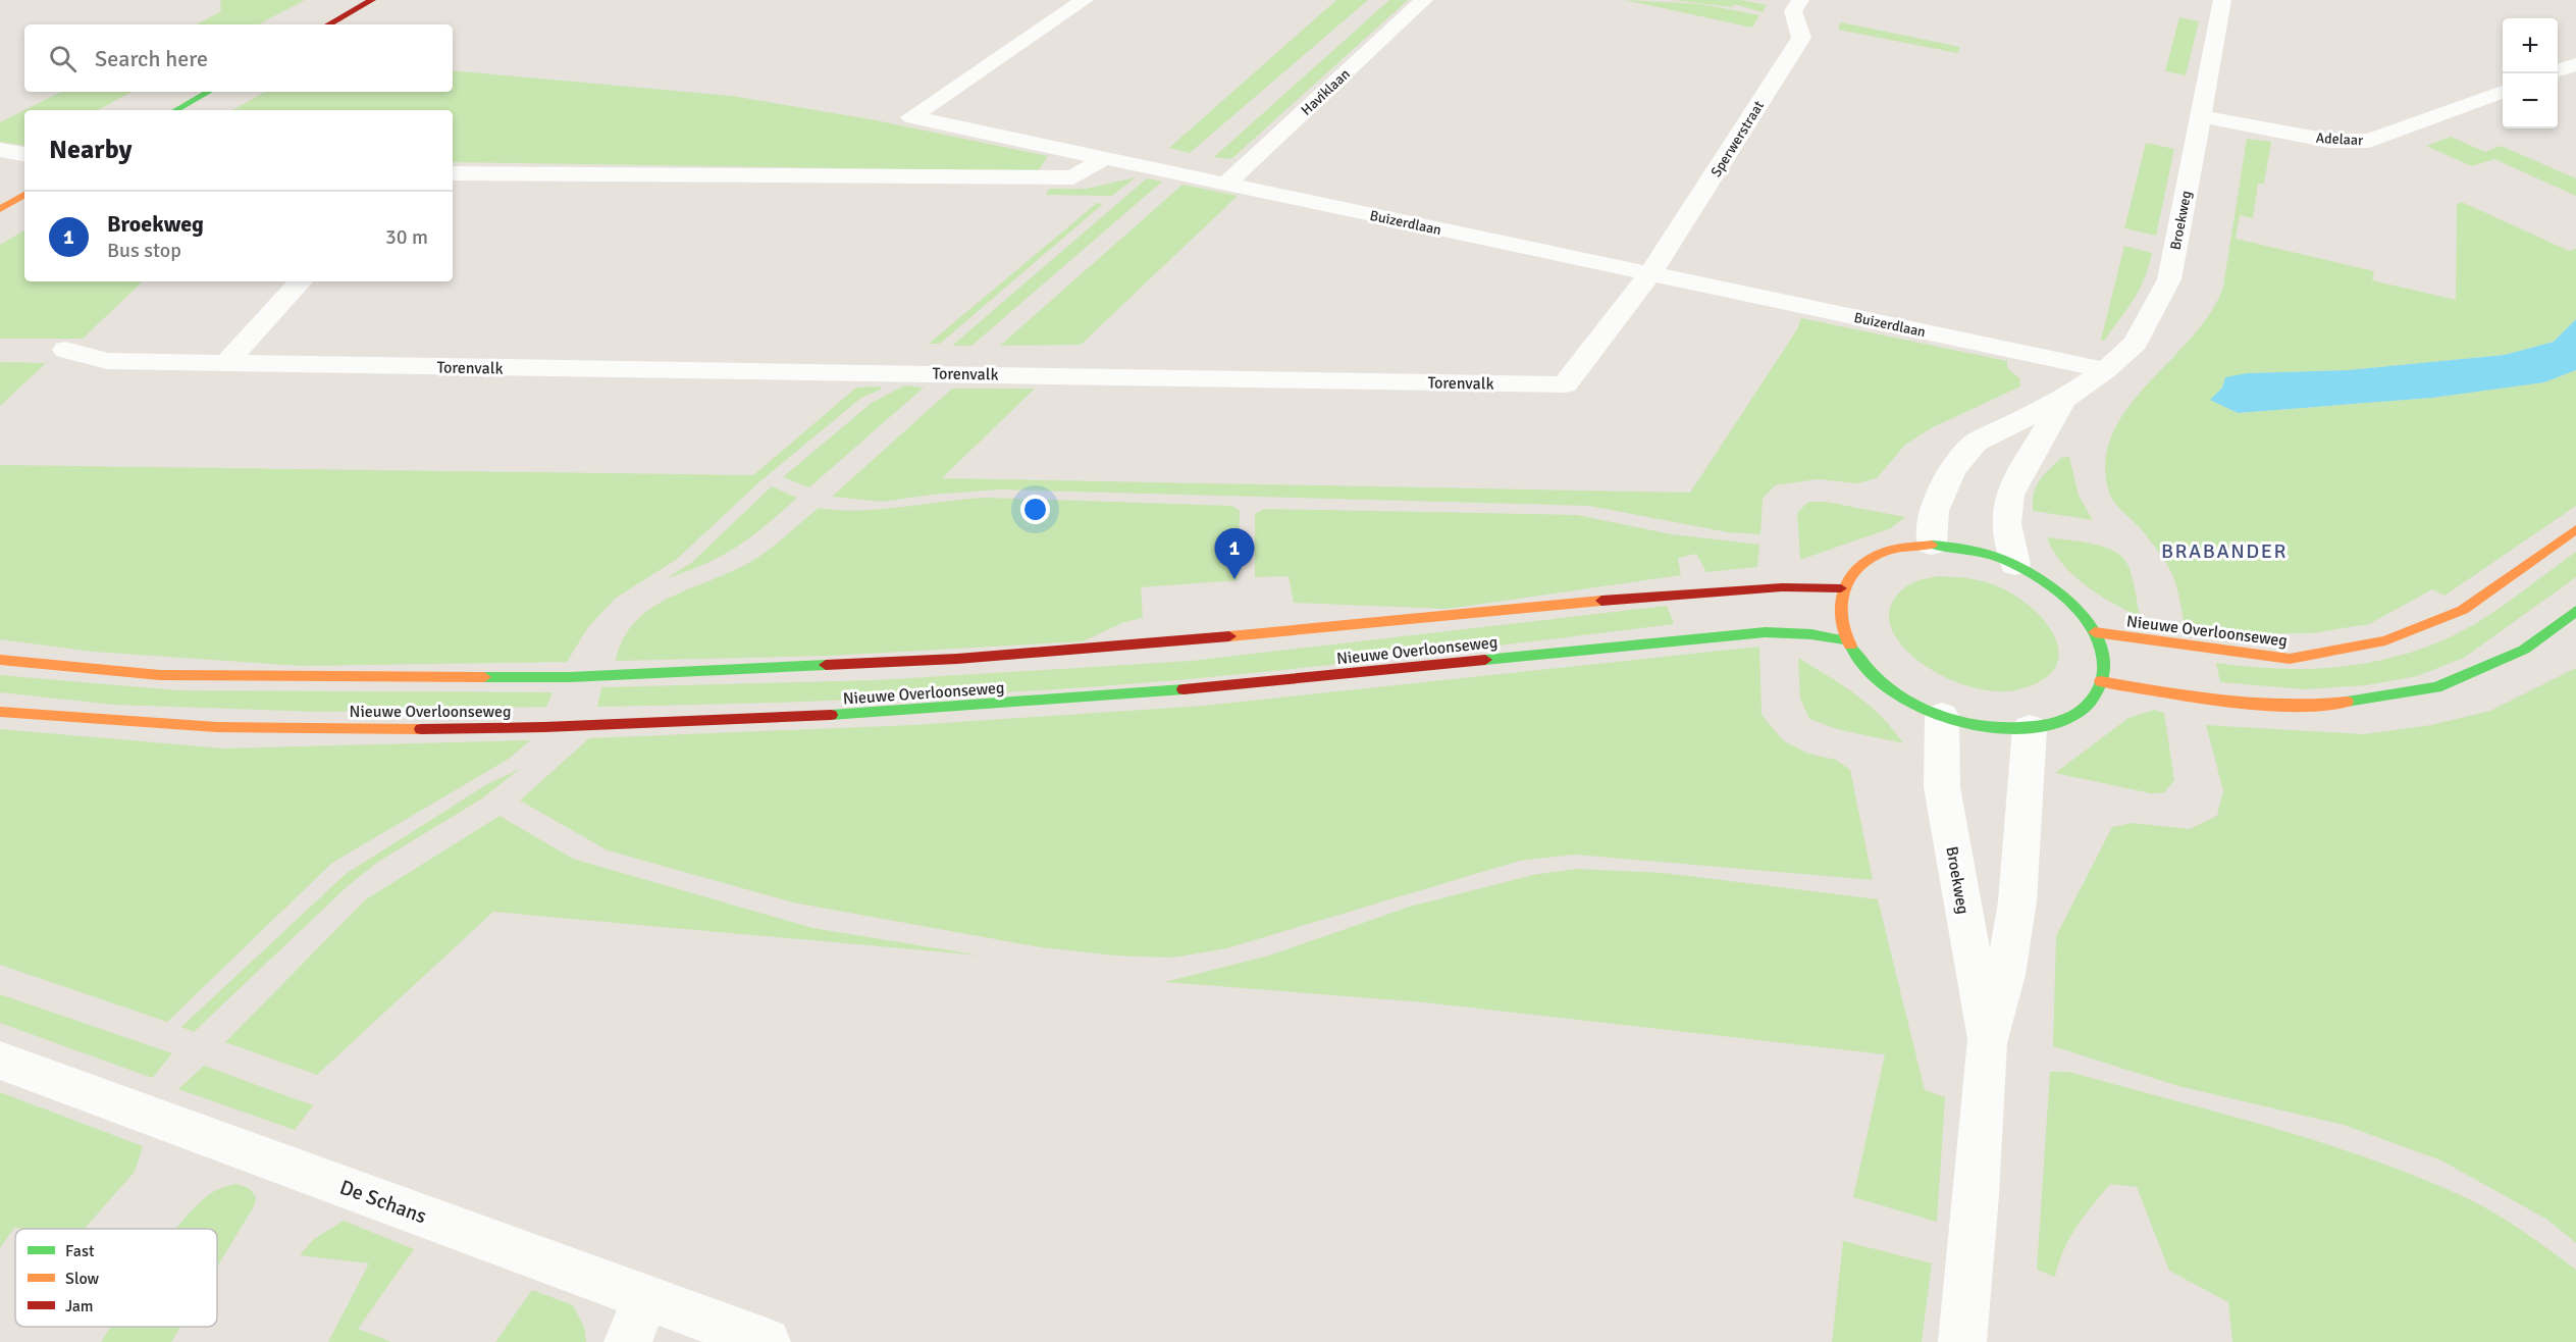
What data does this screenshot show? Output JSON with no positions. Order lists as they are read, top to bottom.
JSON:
{
  "streets": {
    "street": [
      "Haviklaan",
      "Sperwerstraat",
      "Adelaar",
      "Broekweg",
      "Buizerdlaan",
      "Torenvalk",
      "Nieuwe Overloonseweg",
      "De Schans"
    ]
  },
  "crossings": [
    ["Haviklaan", "Buizerdlaan"],
    ["Sperwerstraat", "Buizerdlaan"],
    ["Sperwerstraat", "Torenvalk"],
    ["Adelaar", "Broekweg"],
    ["Broekweg", "Buizerdlaan"],
    ["Buizerdlaan", "Torenvalk"]
  ],
  "districts": ["BRABANDER"],
  "legend": ["Fast", "Slow", "Jam"],
  "page": {
    "map_buttons": ["+", "−"],
    "search": "Search here",
    "heading": "Nearby",
    "list": [
      {
        "mark": "1",
        "name": "Broekweg",
        "note": "Bus stop",
        "value": "30 m"
      }
    ],
    "pins": "1"
  }
}
